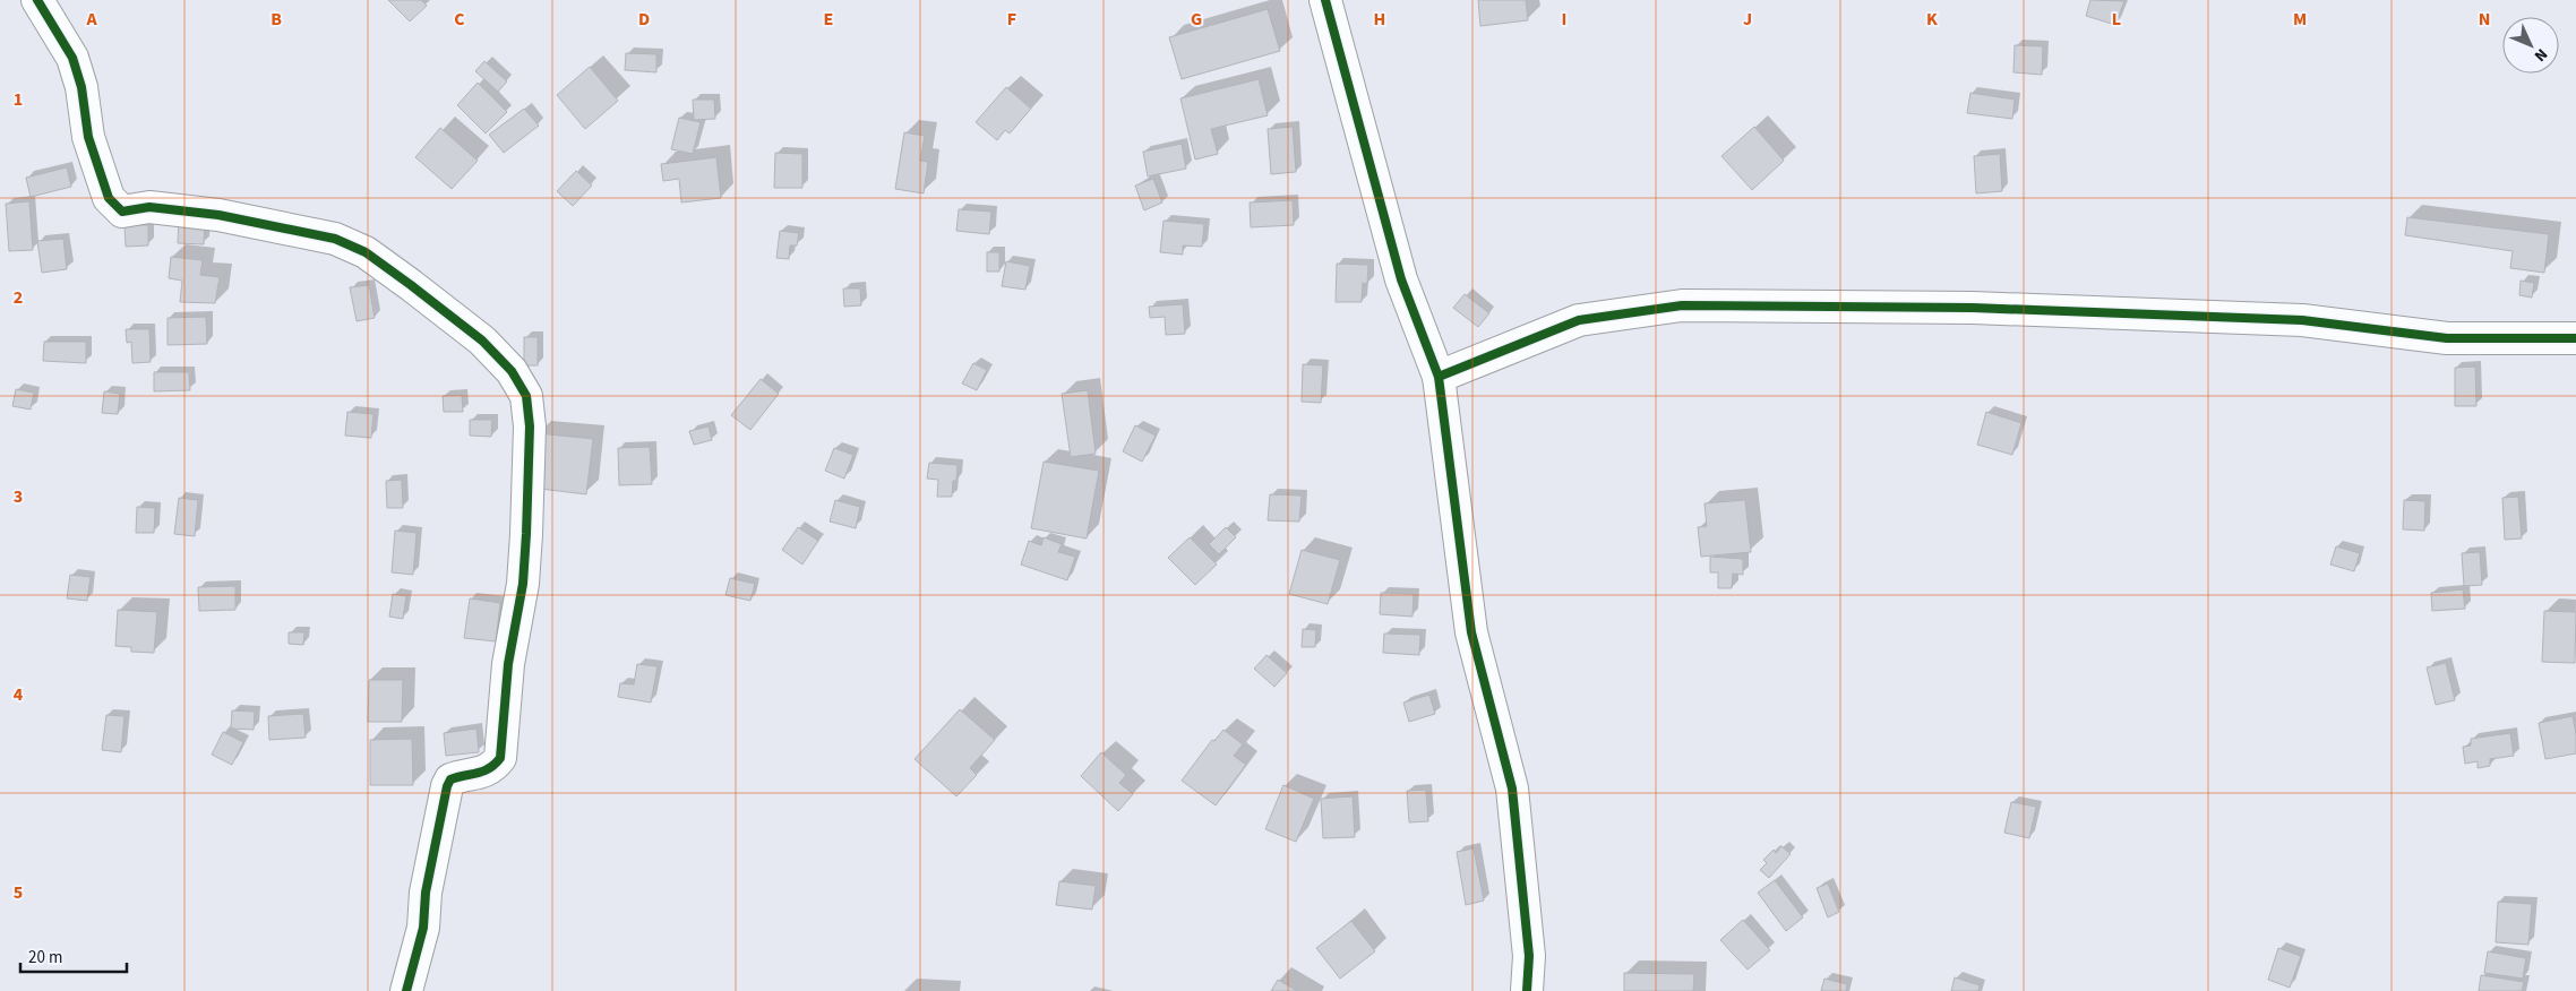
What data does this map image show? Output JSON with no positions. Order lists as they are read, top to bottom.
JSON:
{
  "scale_bar": "20 m",
  "north": "bottom right",
  "grid": {
    "columns": [
      "A",
      "B",
      "C",
      "D",
      "E",
      "F",
      "G",
      "H",
      "I",
      "J",
      "K",
      "L",
      "M",
      "N"
    ],
    "rows": [
      "1",
      "2",
      "3",
      "4",
      "5"
    ]
  }
}
